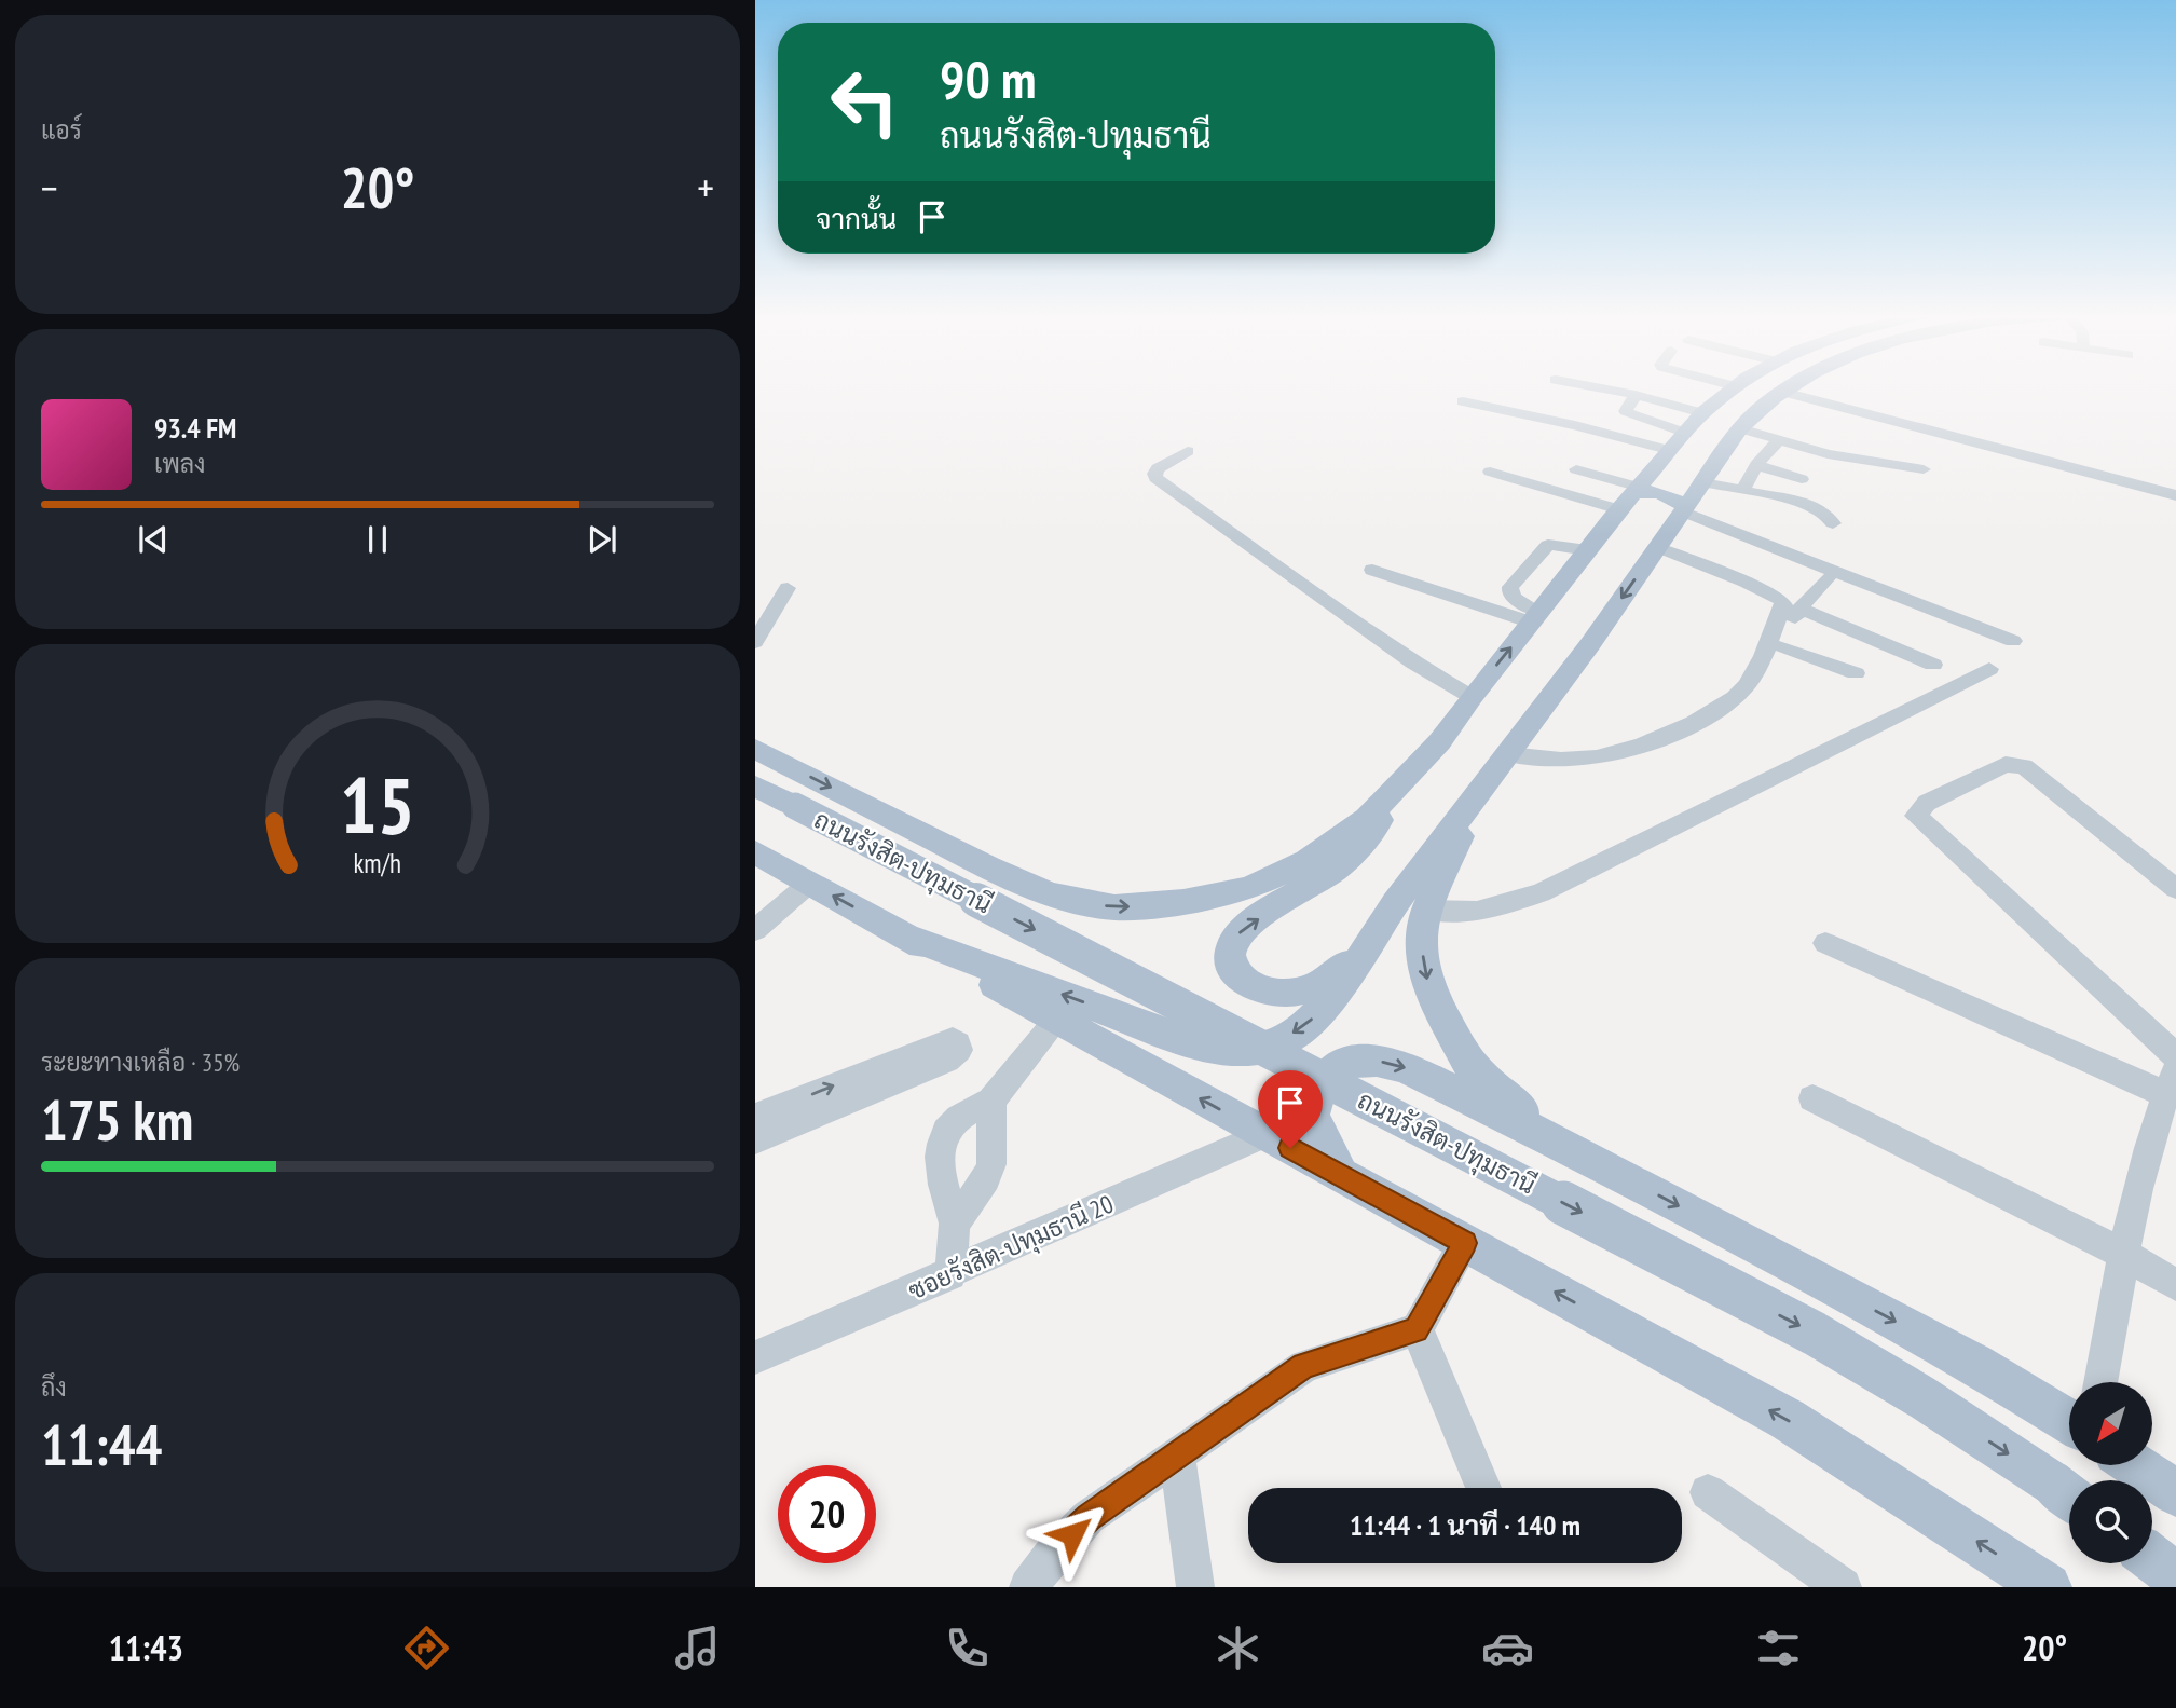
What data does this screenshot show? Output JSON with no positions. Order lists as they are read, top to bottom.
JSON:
{
  "streets": {
    "main road": ["ถนนรังสิต-ปทุมธานี"],
    "street": ["ซอยรังสิต-ปทุมธานี 20"]
  },
  "north": "bottom left",
  "page": {
    "tile": [
      "แอร์",
      ["ระยะทางเหลือ · 35%", "175 km"],
      ["ถึง", "11:44"]
    ],
    "turn": ["90 m", "ถนนรังสิต-ปทุมธานี"],
    "heat": ["−", "20°", "+"],
    "then": "จากนั้น",
    "song": ["93.4 FM", "เพลง"],
    "limit": "20",
    "trip": "11:44 · 1 นาที · 140 m",
    "tabs": ["11:43", "20°"],
    "gauge": ["15", "km/h"]
  }
}
